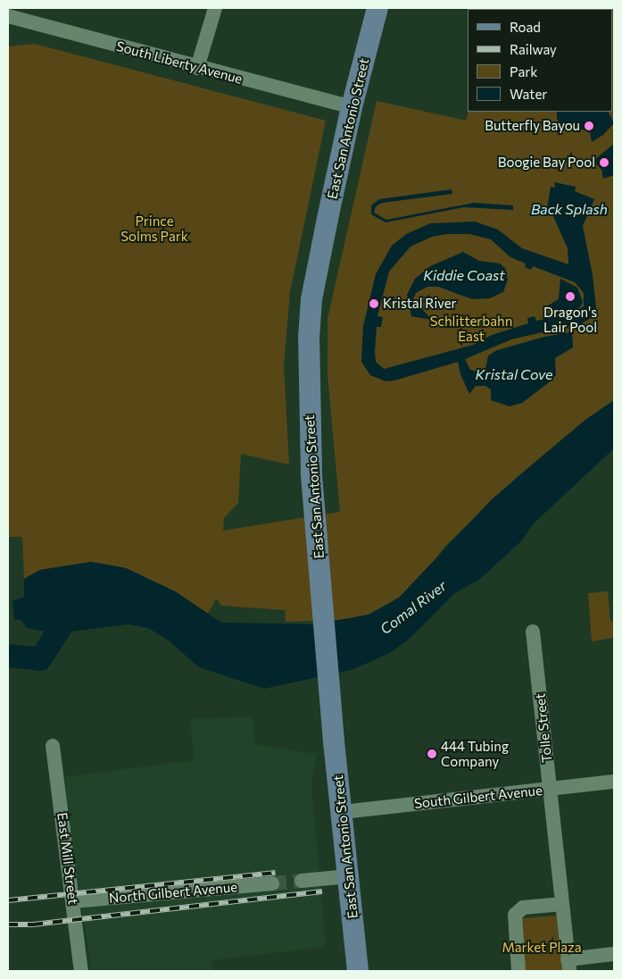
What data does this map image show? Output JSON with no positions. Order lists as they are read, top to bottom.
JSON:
{
  "streets": {
    "main road": ["East San Antonio Street"],
    "street": [
      "South Liberty Avenue",
      "Tolle Street",
      "South Gilbert Avenue",
      "East Mill Street",
      "North Gilbert Avenue"
    ]
  },
  "crossings": [
    ["South Liberty Avenue", "East San Antonio Street"],
    ["East San Antonio Street", "South Gilbert Avenue"],
    ["Tolle Street", "South Gilbert Avenue"],
    ["East Mill Street", "North Gilbert Avenue"]
  ],
  "water": [
    "Back Splash",
    "Kiddie Coast",
    "Kristal Cove",
    "Comal River"
  ],
  "parks": ["Prince Solms Park", "Schlitterbahn East", "Market Plaza"],
  "places": [
    "Butterfly Bayou",
    "Boogie Bay Pool",
    "Dragon's Lair Pool",
    "Kristal River",
    "444 Tubing Company"
  ],
  "legend": [
    "Road",
    "Railway",
    "Park",
    "Water"
  ]
}
